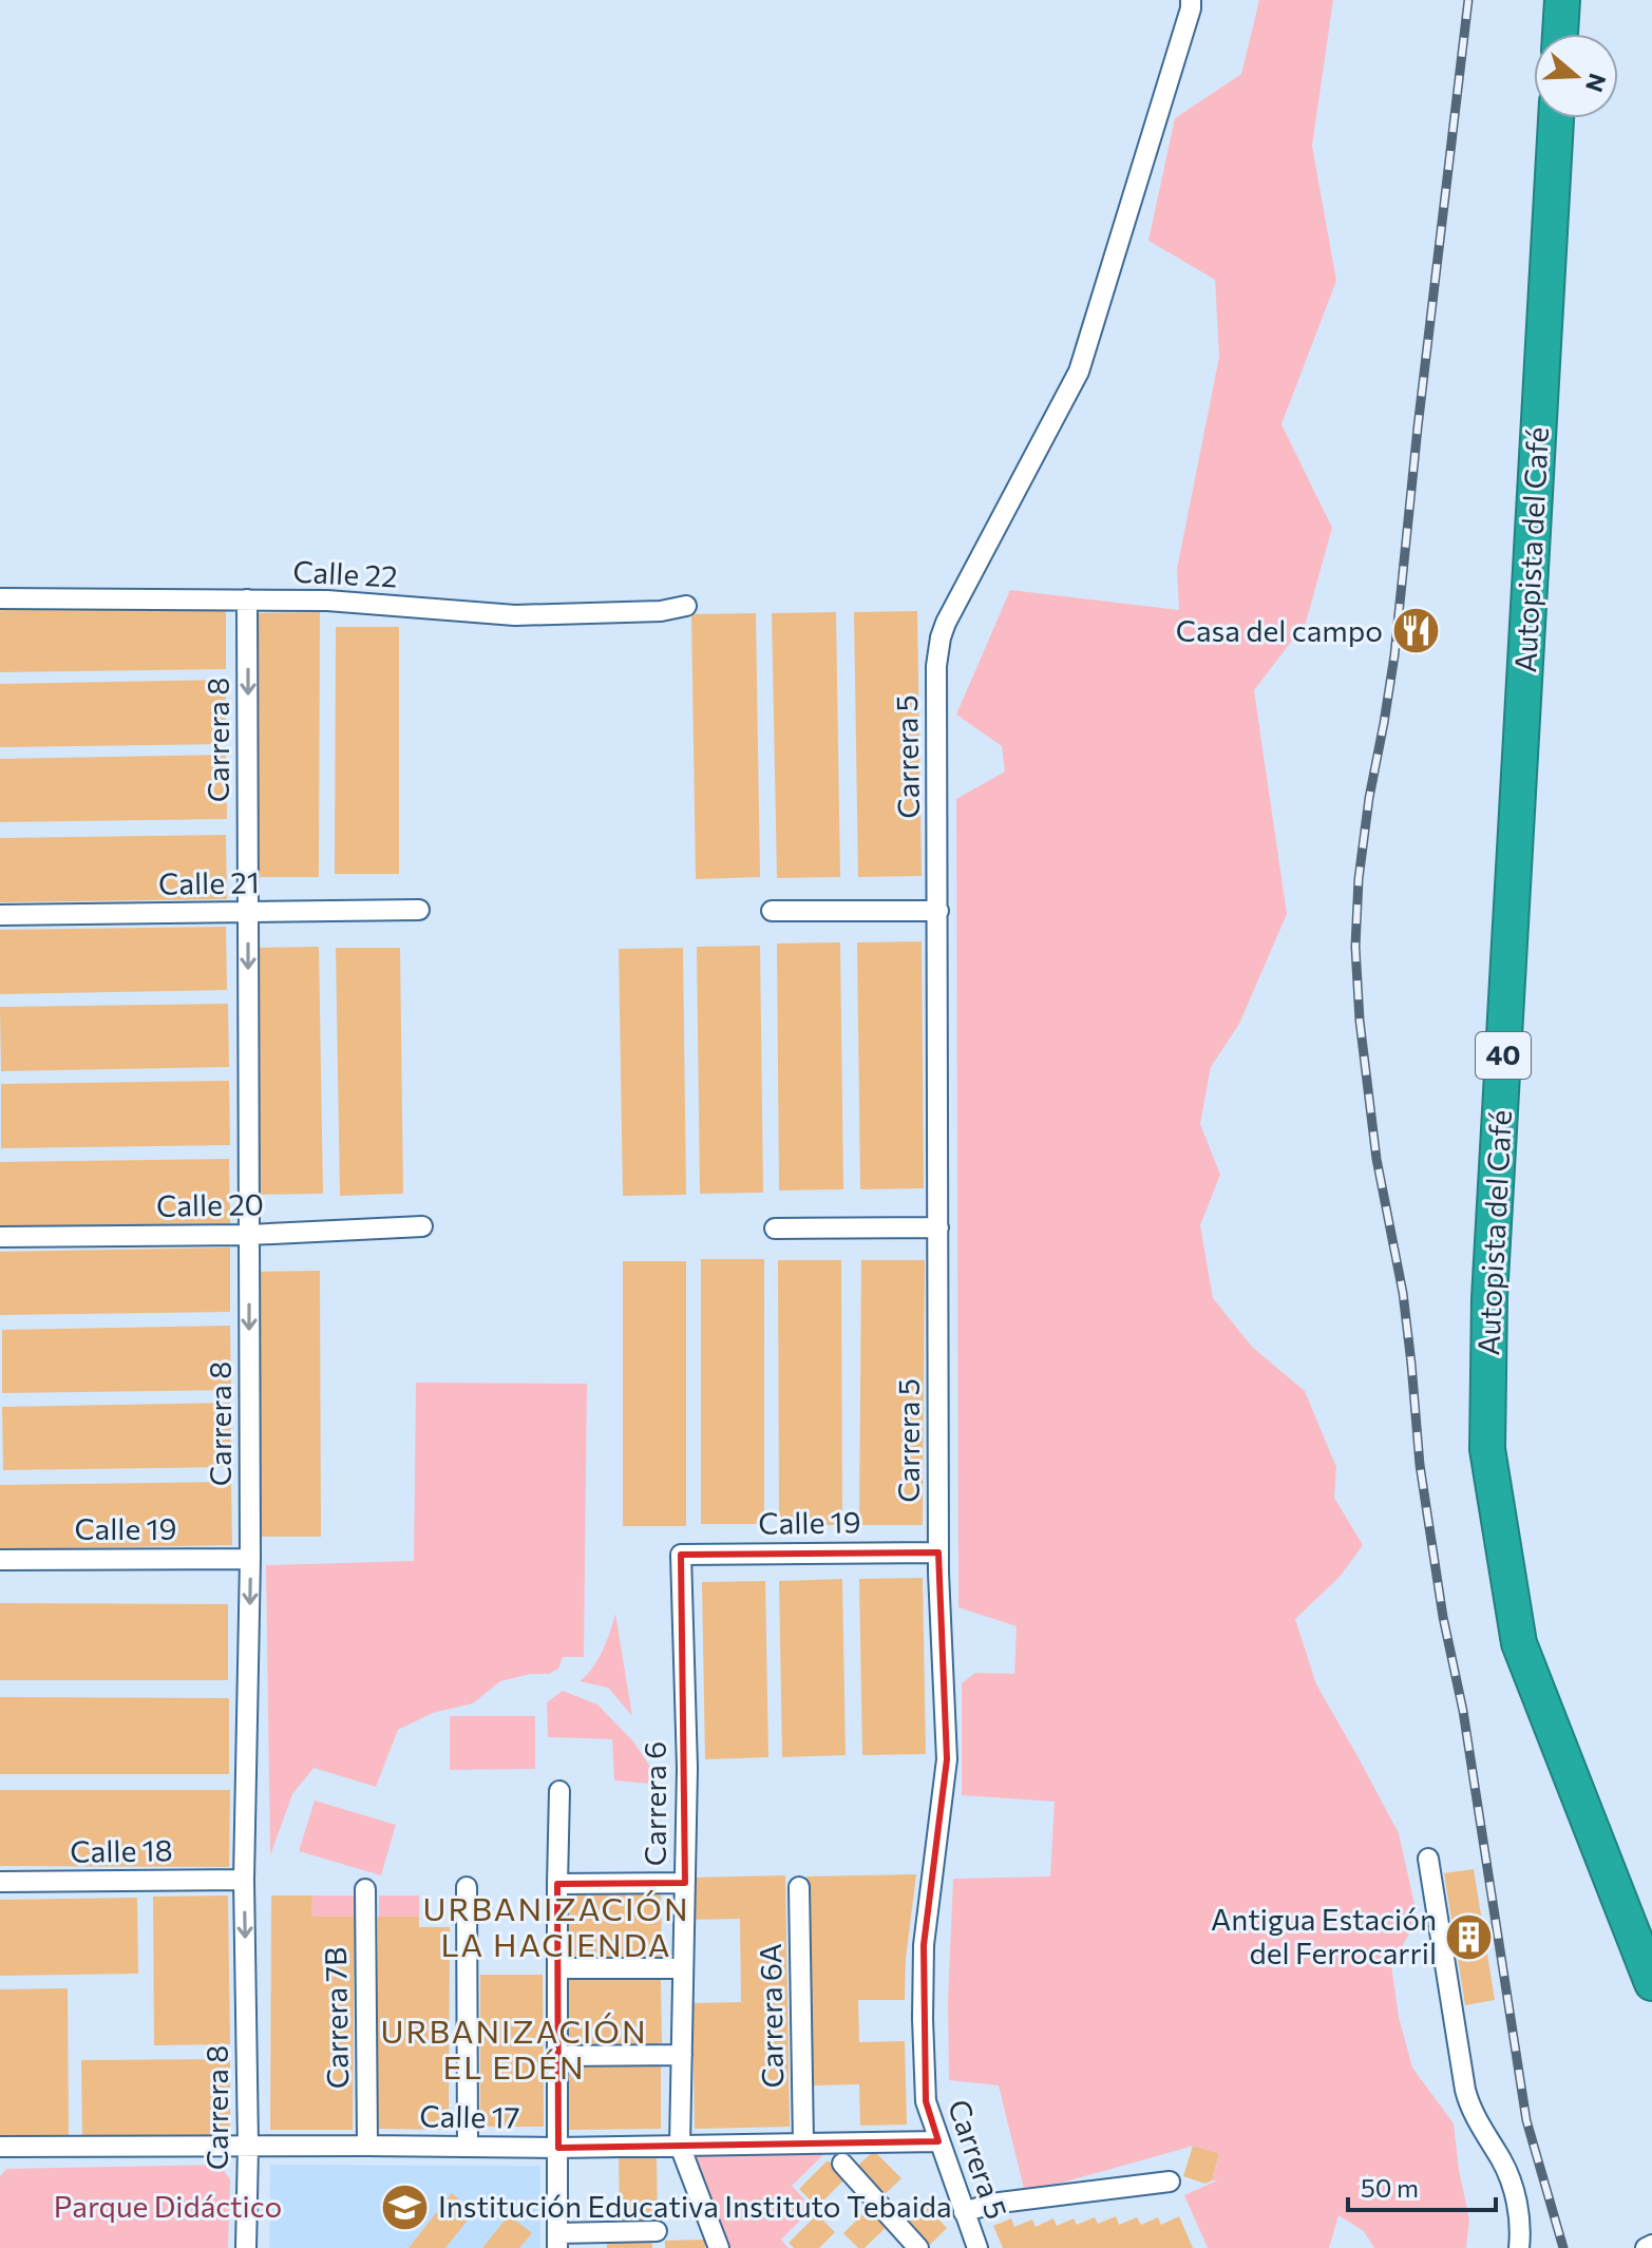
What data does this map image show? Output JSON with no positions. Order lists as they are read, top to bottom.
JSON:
{
  "streets": {
    "highway": ["Autopista del Café", "40"],
    "street": [
      "Calle 22",
      "Carrera 8",
      "Carrera 5",
      "Calle 21",
      "Calle 20",
      "Calle 19",
      "Carrera 6",
      "Calle 18",
      "Carrera 6A",
      "Carrera 7B",
      "Calle 17"
    ]
  },
  "crossings": [
    ["Calle 22", "Carrera 8"],
    ["Carrera 8", "Calle 21"],
    ["Carrera 8", "Calle 20"],
    ["Carrera 8", "Calle 19"],
    ["Carrera 8", "Calle 18"],
    ["Carrera 8", "Calle 17"],
    ["Carrera 5", "Calle 19"],
    ["Carrera 5", "Calle 17"],
    ["Calle 19", "Carrera 6"],
    ["Carrera 6", "Calle 17"],
    ["Carrera 6A", "Calle 17"],
    ["Carrera 7B", "Calle 17"]
  ],
  "one_way": ["Carrera 8"],
  "districts": ["URBANIZACIÓN LA HACIENDA", "URBANIZACIÓN EL EDÉN"],
  "parks": ["Parque Didáctico"],
  "places": {
    "restaurant": ["Casa del campo"],
    "building": ["Antigua Estación del Ferrocarril"],
    "school or university": ["Institución Educativa Instituto Tebaida"]
  },
  "scale_bar": "50 m",
  "north": "right"
}
